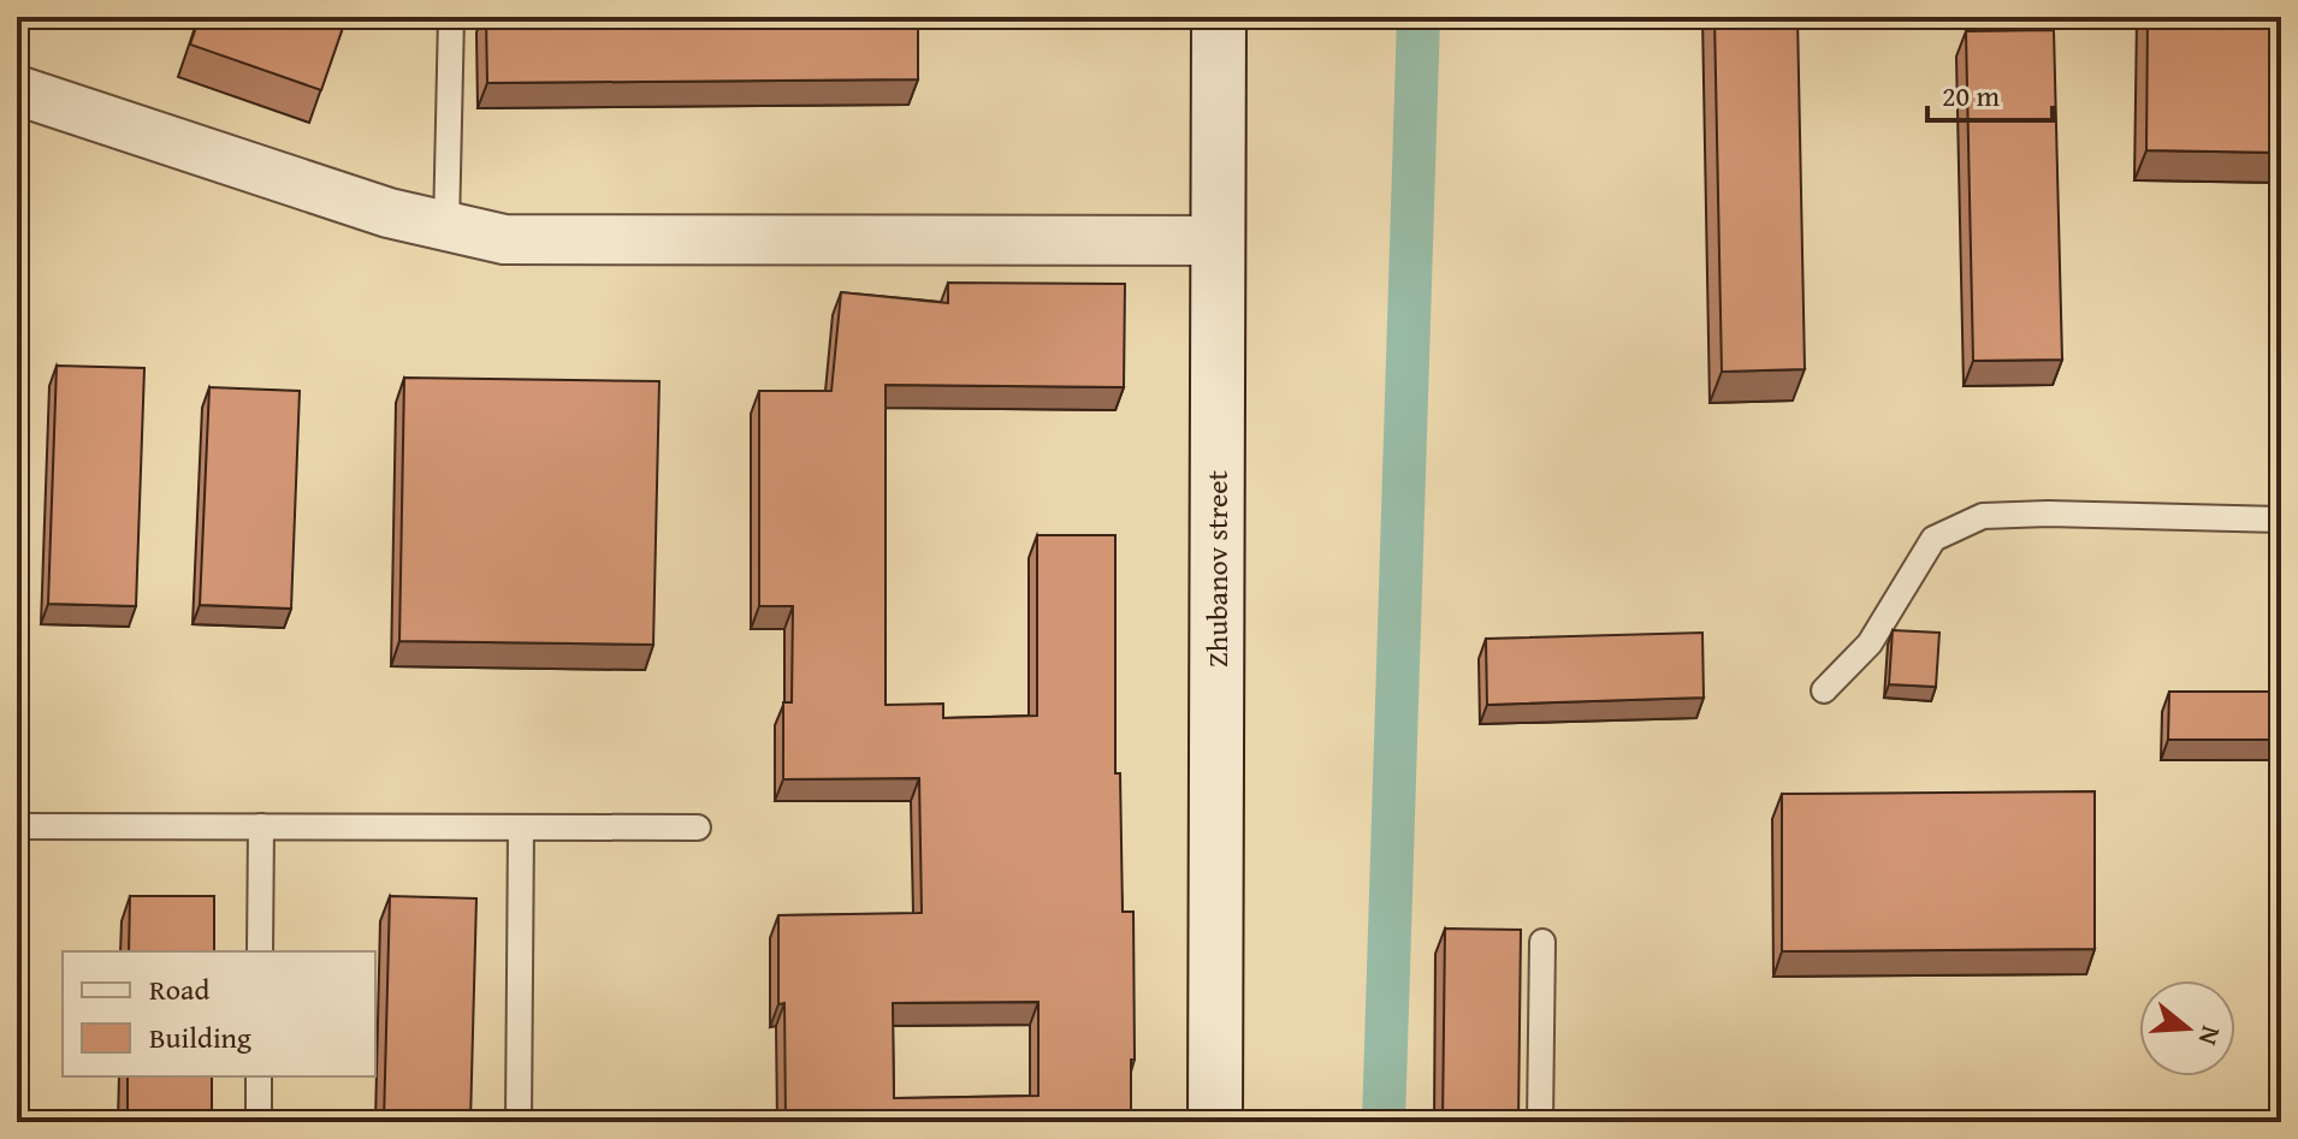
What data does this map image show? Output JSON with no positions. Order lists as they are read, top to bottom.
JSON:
{
  "streets": {
    "main road": ["Zhubanov street"]
  },
  "legend": ["Road", "Building"],
  "scale_bar": "20 m",
  "north": "right"
}
